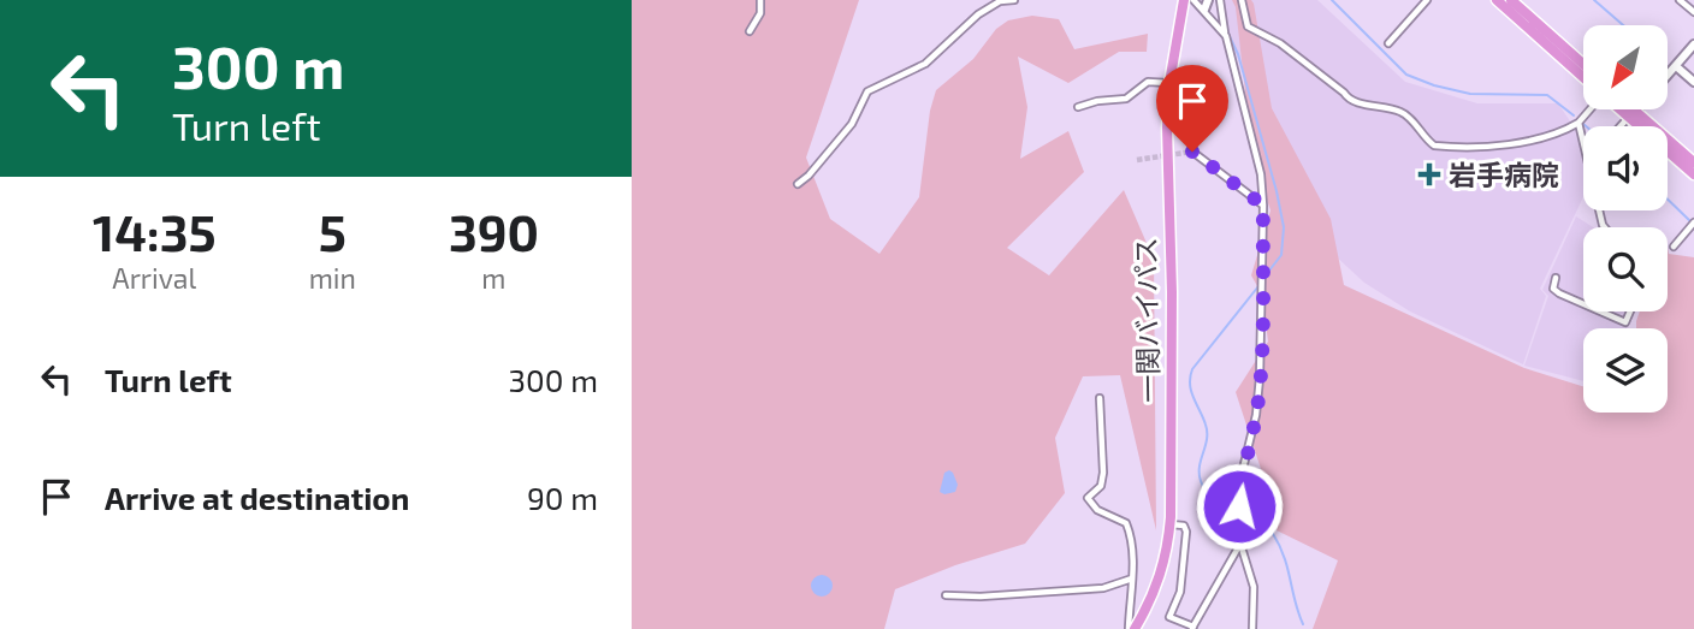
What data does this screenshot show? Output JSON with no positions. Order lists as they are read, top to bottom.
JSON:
{
  "streets": {
    "highway": ["一関バイパス"]
  },
  "places": {
    "health": ["岩手病院"]
  },
  "north": "bottom left",
  "page": {
    "turn": ["300 m", "Turn left"],
    "eta": [
      "14:35",
      "Arrival",
      "5",
      "min",
      "390",
      "m"
    ],
    "list": [
      {
        "name": "Turn left",
        "value": "300 m"
      },
      {
        "name": "Arrive at destination",
        "value": "90 m"
      }
    ]
  }
}
